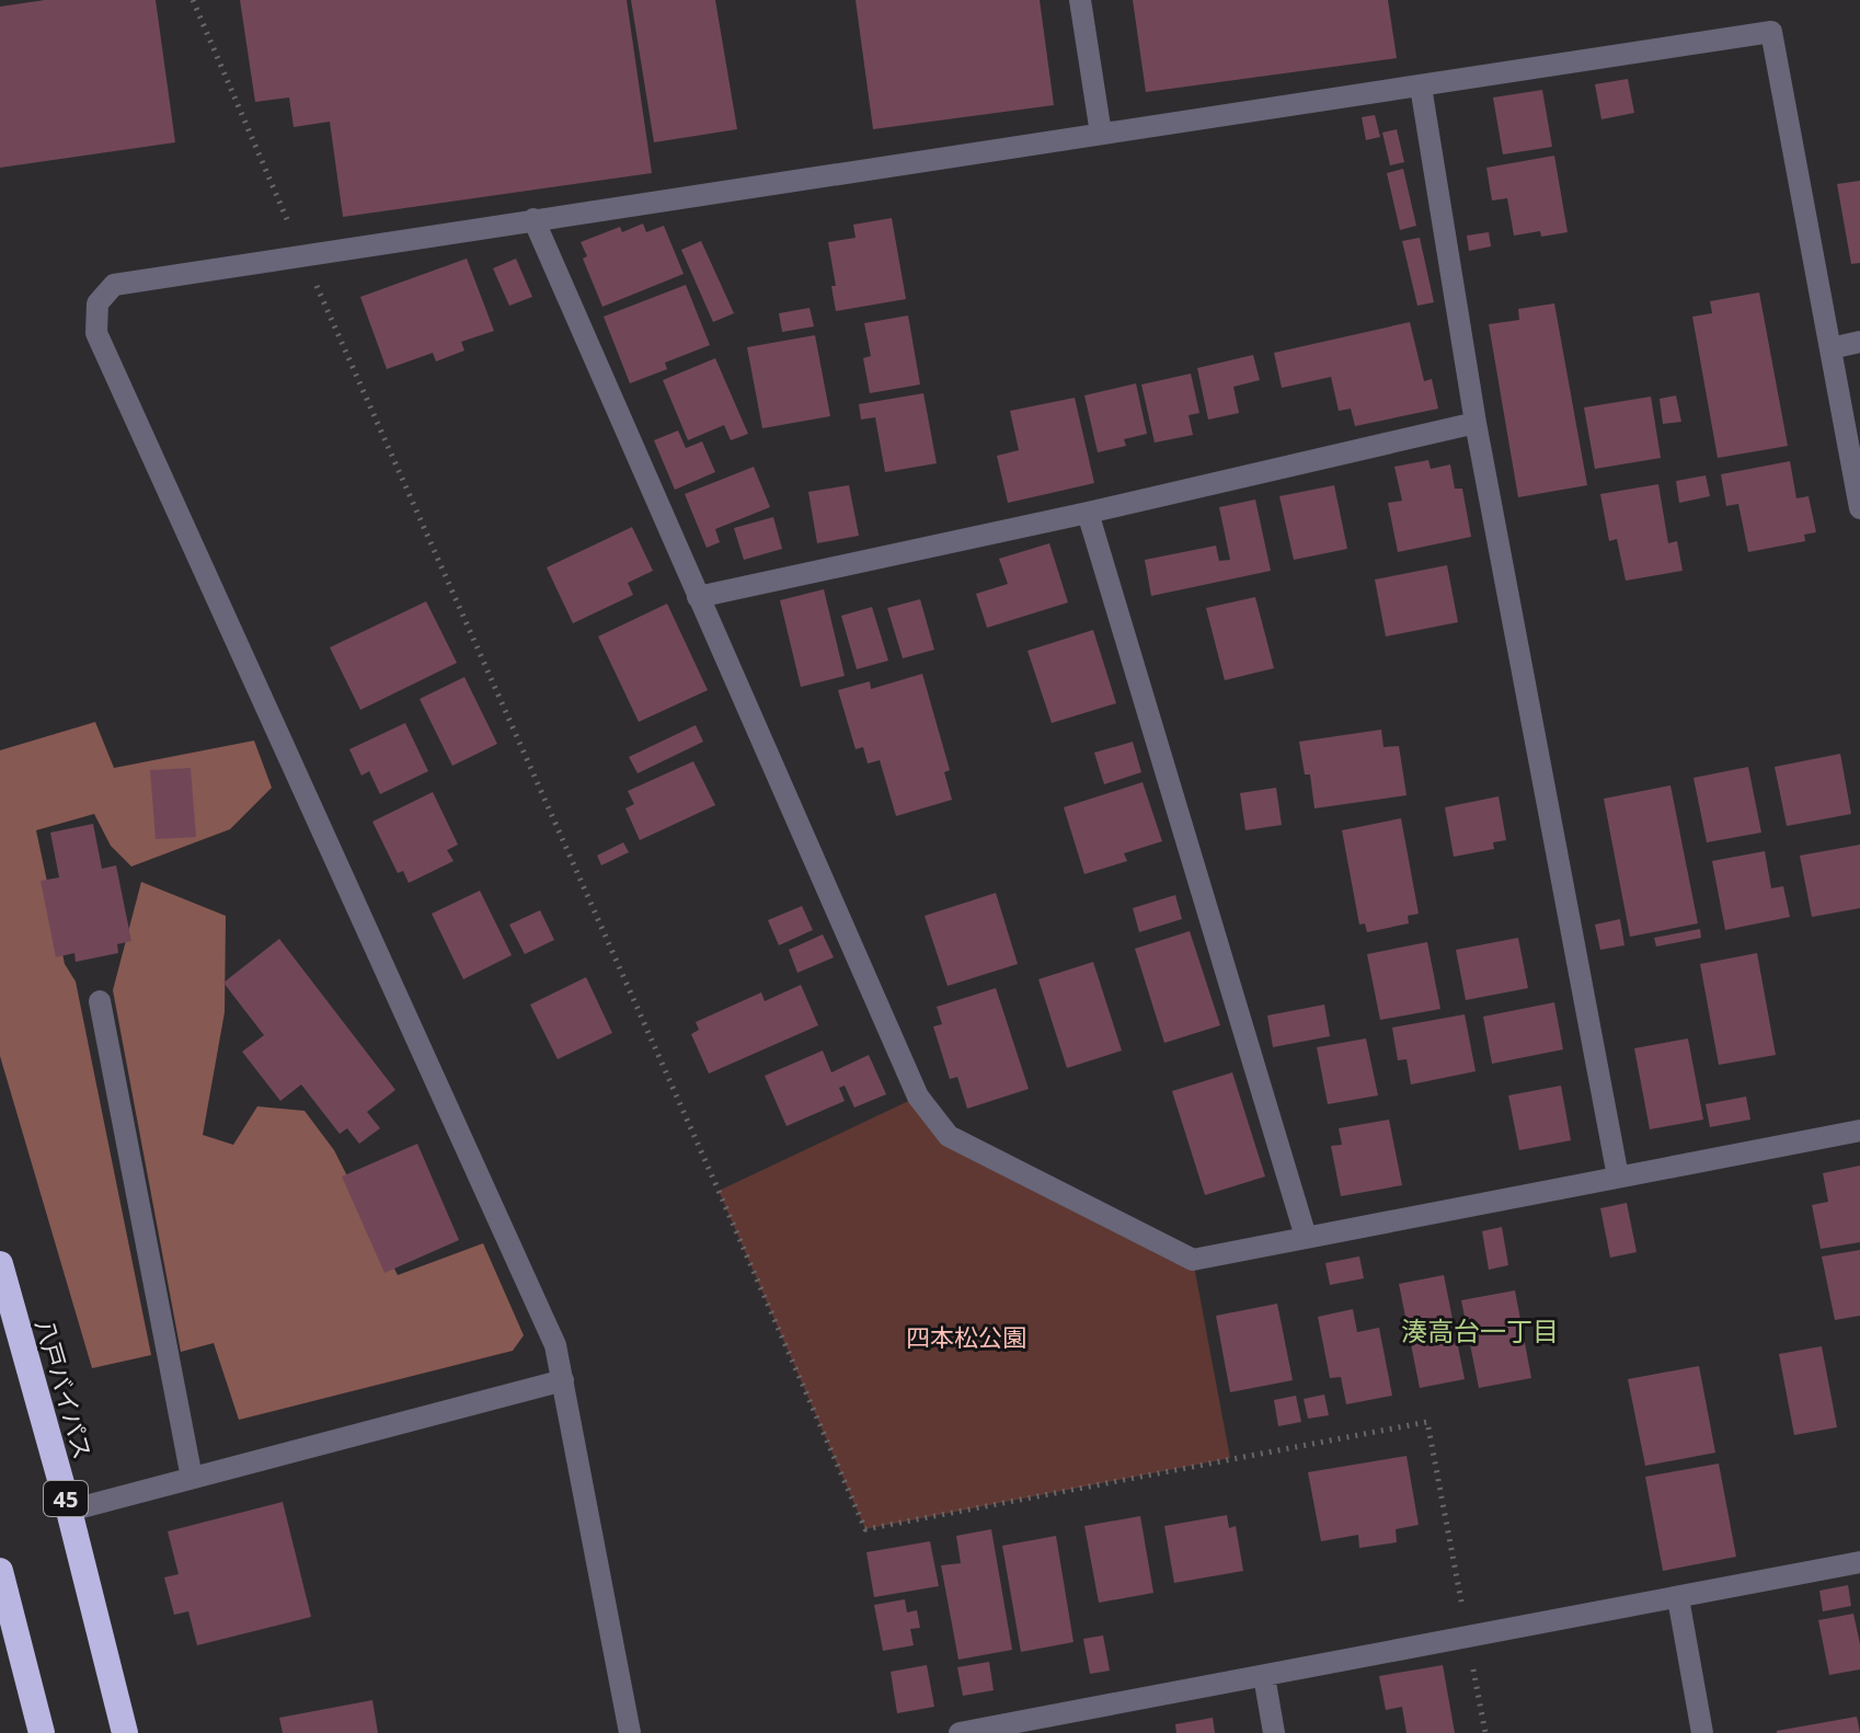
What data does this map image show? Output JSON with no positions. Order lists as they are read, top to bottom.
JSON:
{
  "streets": {
    "highway": ["八戸バイパス", "45"]
  },
  "districts": ["湊高台一丁目"],
  "parks": ["四本松公園"]
}
